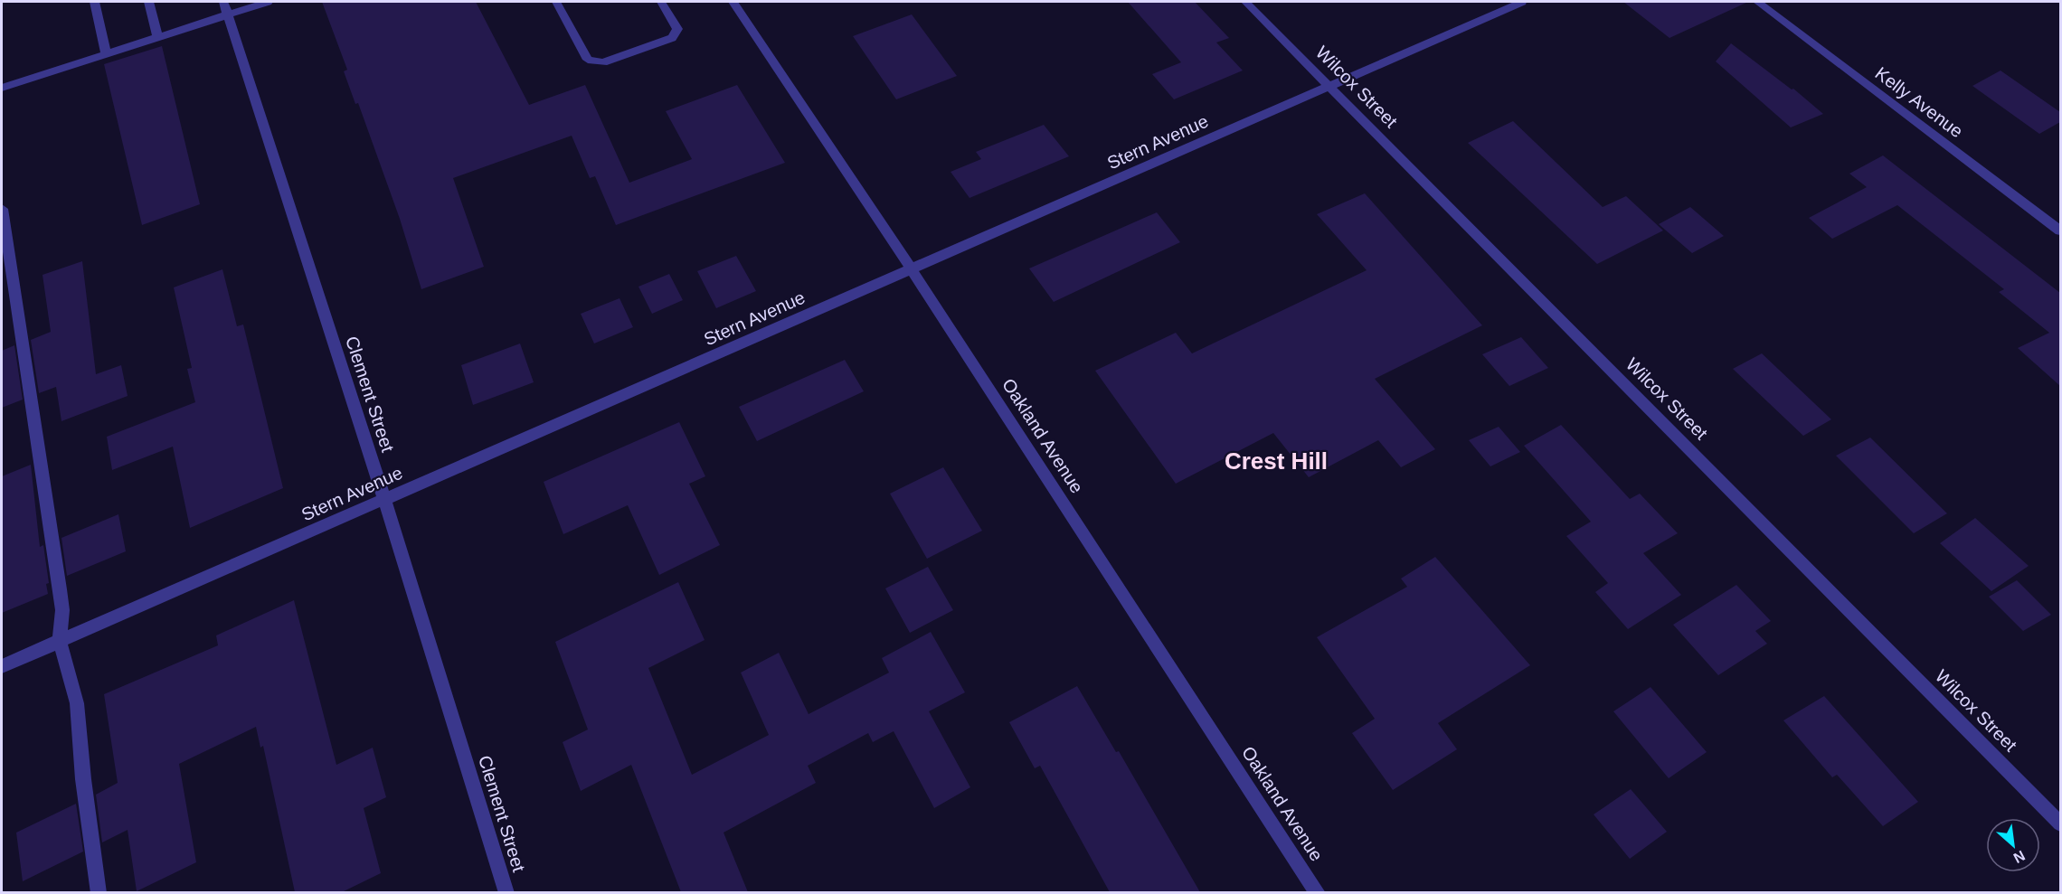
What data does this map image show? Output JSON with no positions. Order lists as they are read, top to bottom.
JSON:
{
  "streets": {
    "street": [
      "Wilcox Street",
      "Kelly Avenue",
      "Stern Avenue",
      "Clement Street",
      "Oakland Avenue"
    ]
  },
  "crossings": [
    ["Wilcox Street", "Stern Avenue"],
    ["Stern Avenue", "Clement Street"],
    ["Stern Avenue", "Oakland Avenue"]
  ],
  "districts": ["Crest Hill"],
  "north": "bottom right"
}
